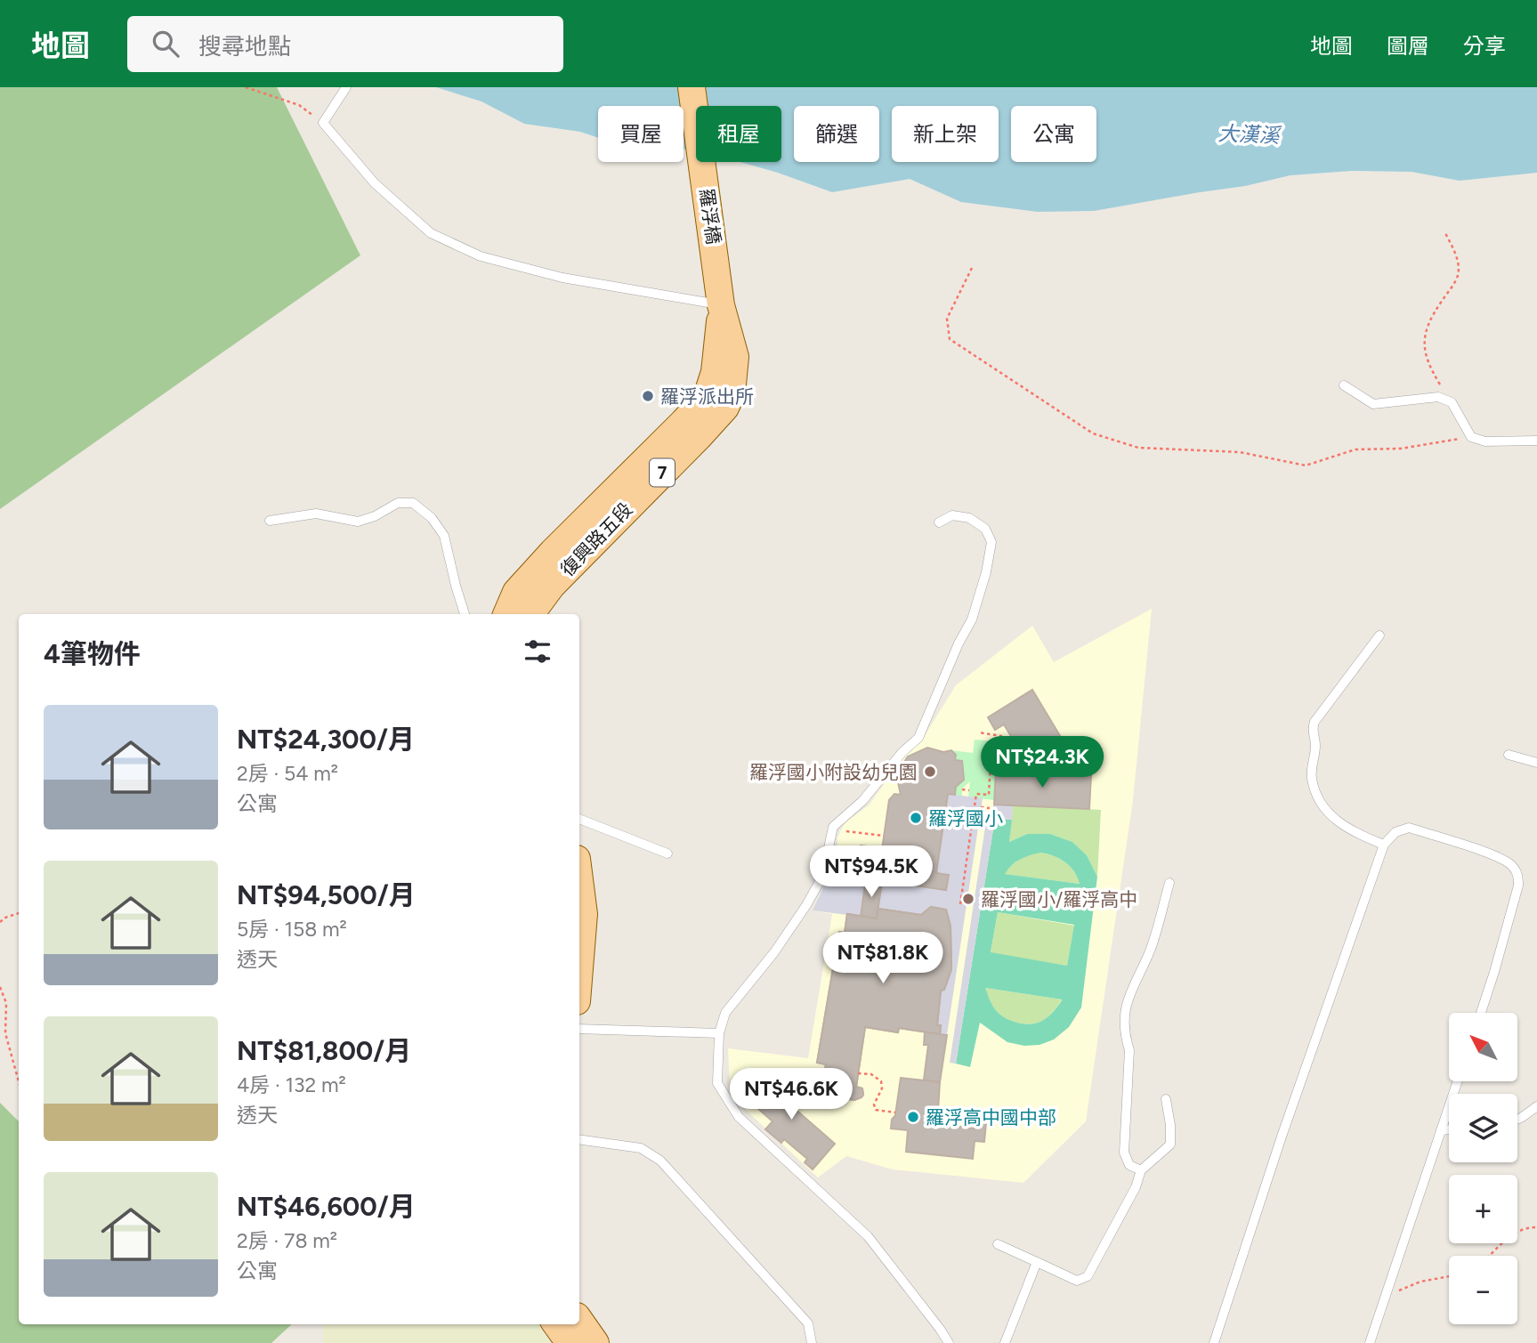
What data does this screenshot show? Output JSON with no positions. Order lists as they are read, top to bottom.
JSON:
{
  "streets": {
    "main road": ["羅浮橋", "7", "復興路五段"]
  },
  "crossings": [
    ["羅浮橋", "復興路五段"]
  ],
  "water": ["大漢溪"],
  "places": [
    "羅浮派出所",
    "羅浮國小附設幼兒園",
    "羅浮國小",
    "羅浮國小/羅浮高中",
    "羅浮高中國中部"
  ],
  "north": "top left",
  "page": {
    "header": "地圖",
    "search": "搜尋地點",
    "nav": ["地圖", "圖層", "分享"],
    "chip": [
      "買屋",
      "租屋",
      "篩選",
      "新上架",
      "公寓"
    ],
    "heading": "4筆物件",
    "list": [
      {
        "name": "NT$24,300/月",
        "note": "2房 · 54 m² · 公寓"
      },
      {
        "name": "NT$94,500/月",
        "note": "5房 · 158 m² · 透天"
      },
      {
        "name": "NT$81,800/月",
        "note": "4房 · 132 m² · 透天"
      },
      {
        "name": "NT$46,600/月",
        "note": "2房 · 78 m² · 公寓"
      }
    ],
    "price": [
      "NT$24.3K",
      "NT$94.5K",
      "NT$81.8K",
      "NT$46.6K"
    ],
    "map_buttons": ["+", "−"]
  }
}
